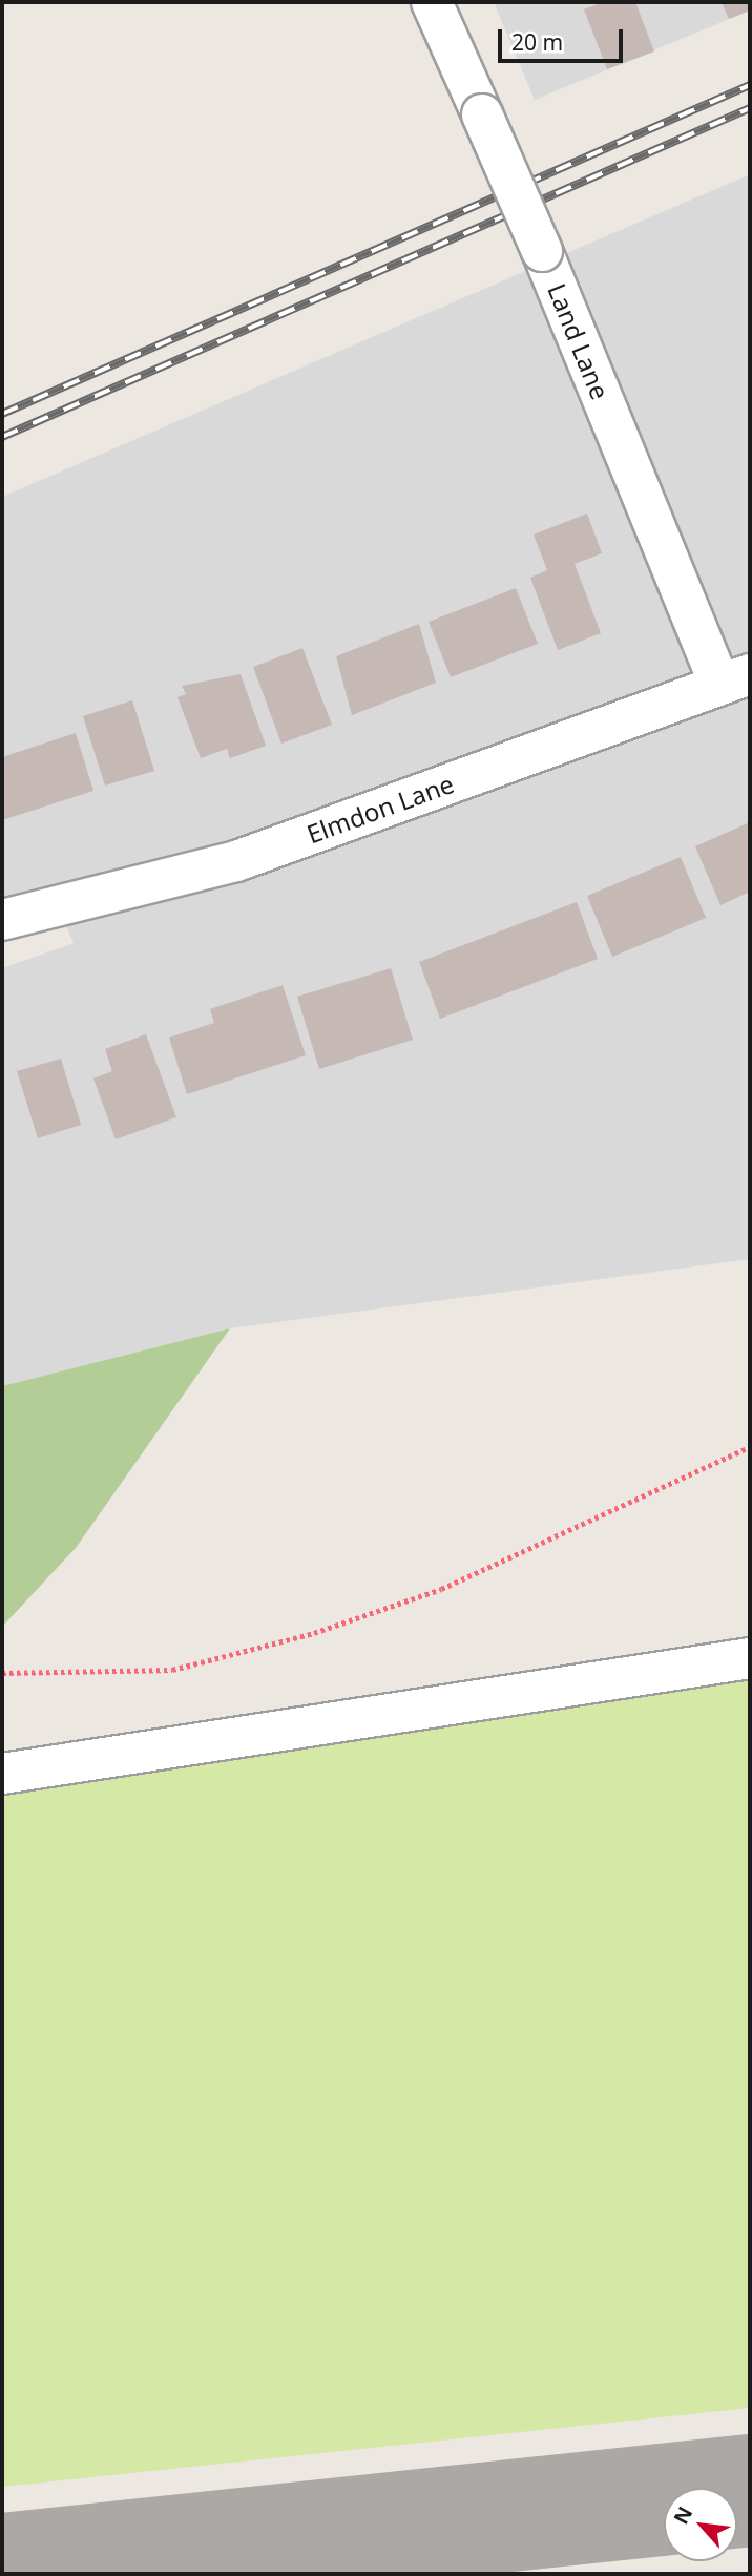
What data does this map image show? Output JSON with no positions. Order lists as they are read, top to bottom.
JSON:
{
  "streets": {
    "street": ["Land Lane", "Elmdon Lane"]
  },
  "crossings": [
    ["Land Lane", "Elmdon Lane"]
  ],
  "scale_bar": "20 m",
  "north": "top left"
}
